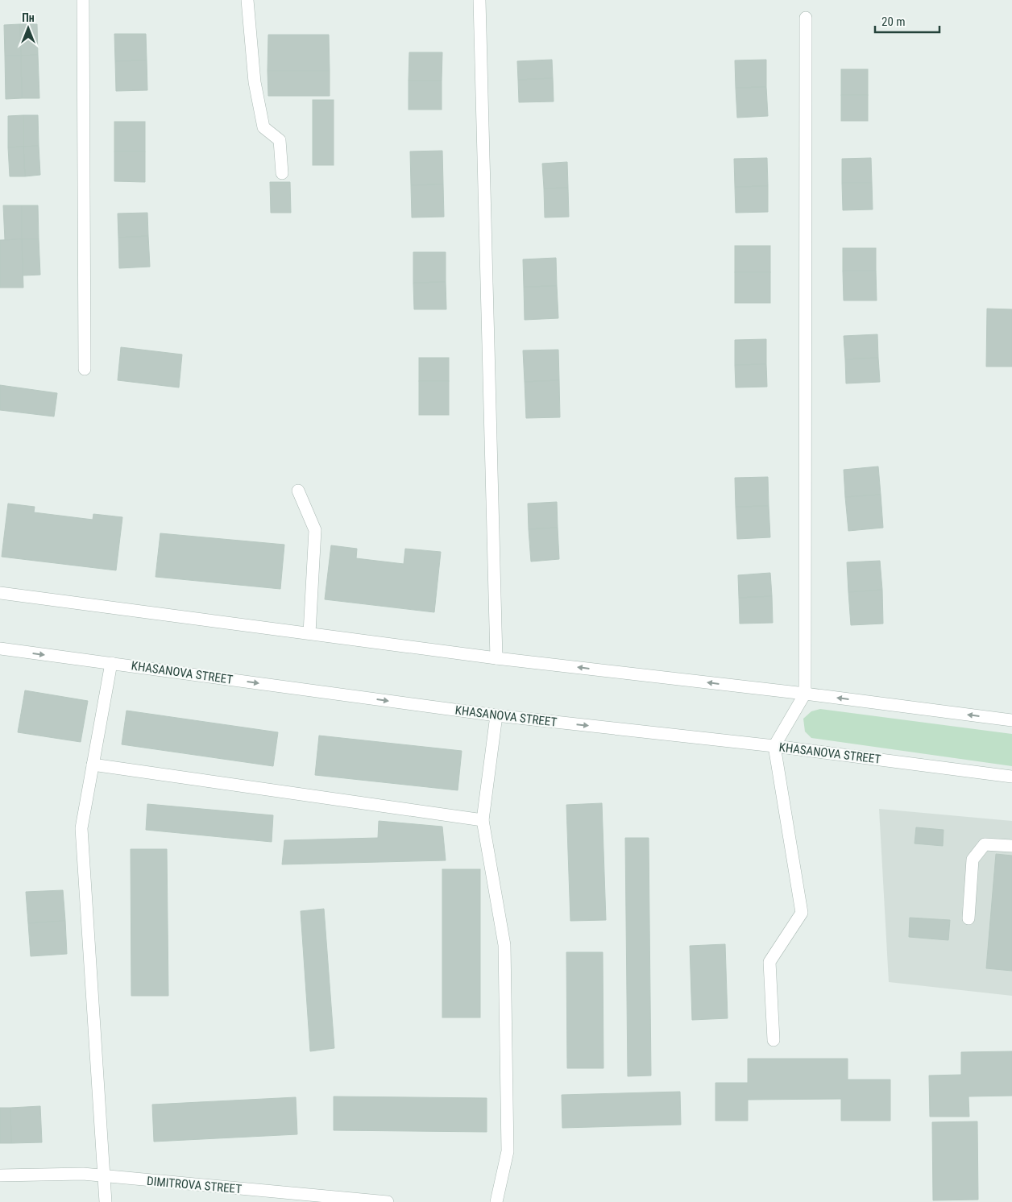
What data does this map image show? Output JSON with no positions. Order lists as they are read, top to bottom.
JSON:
{
  "streets": {
    "street": ["KHASANOVA STREET", "DIMITROVA STREET"]
  },
  "scale_bar": "20 m",
  "north": "top"
}
